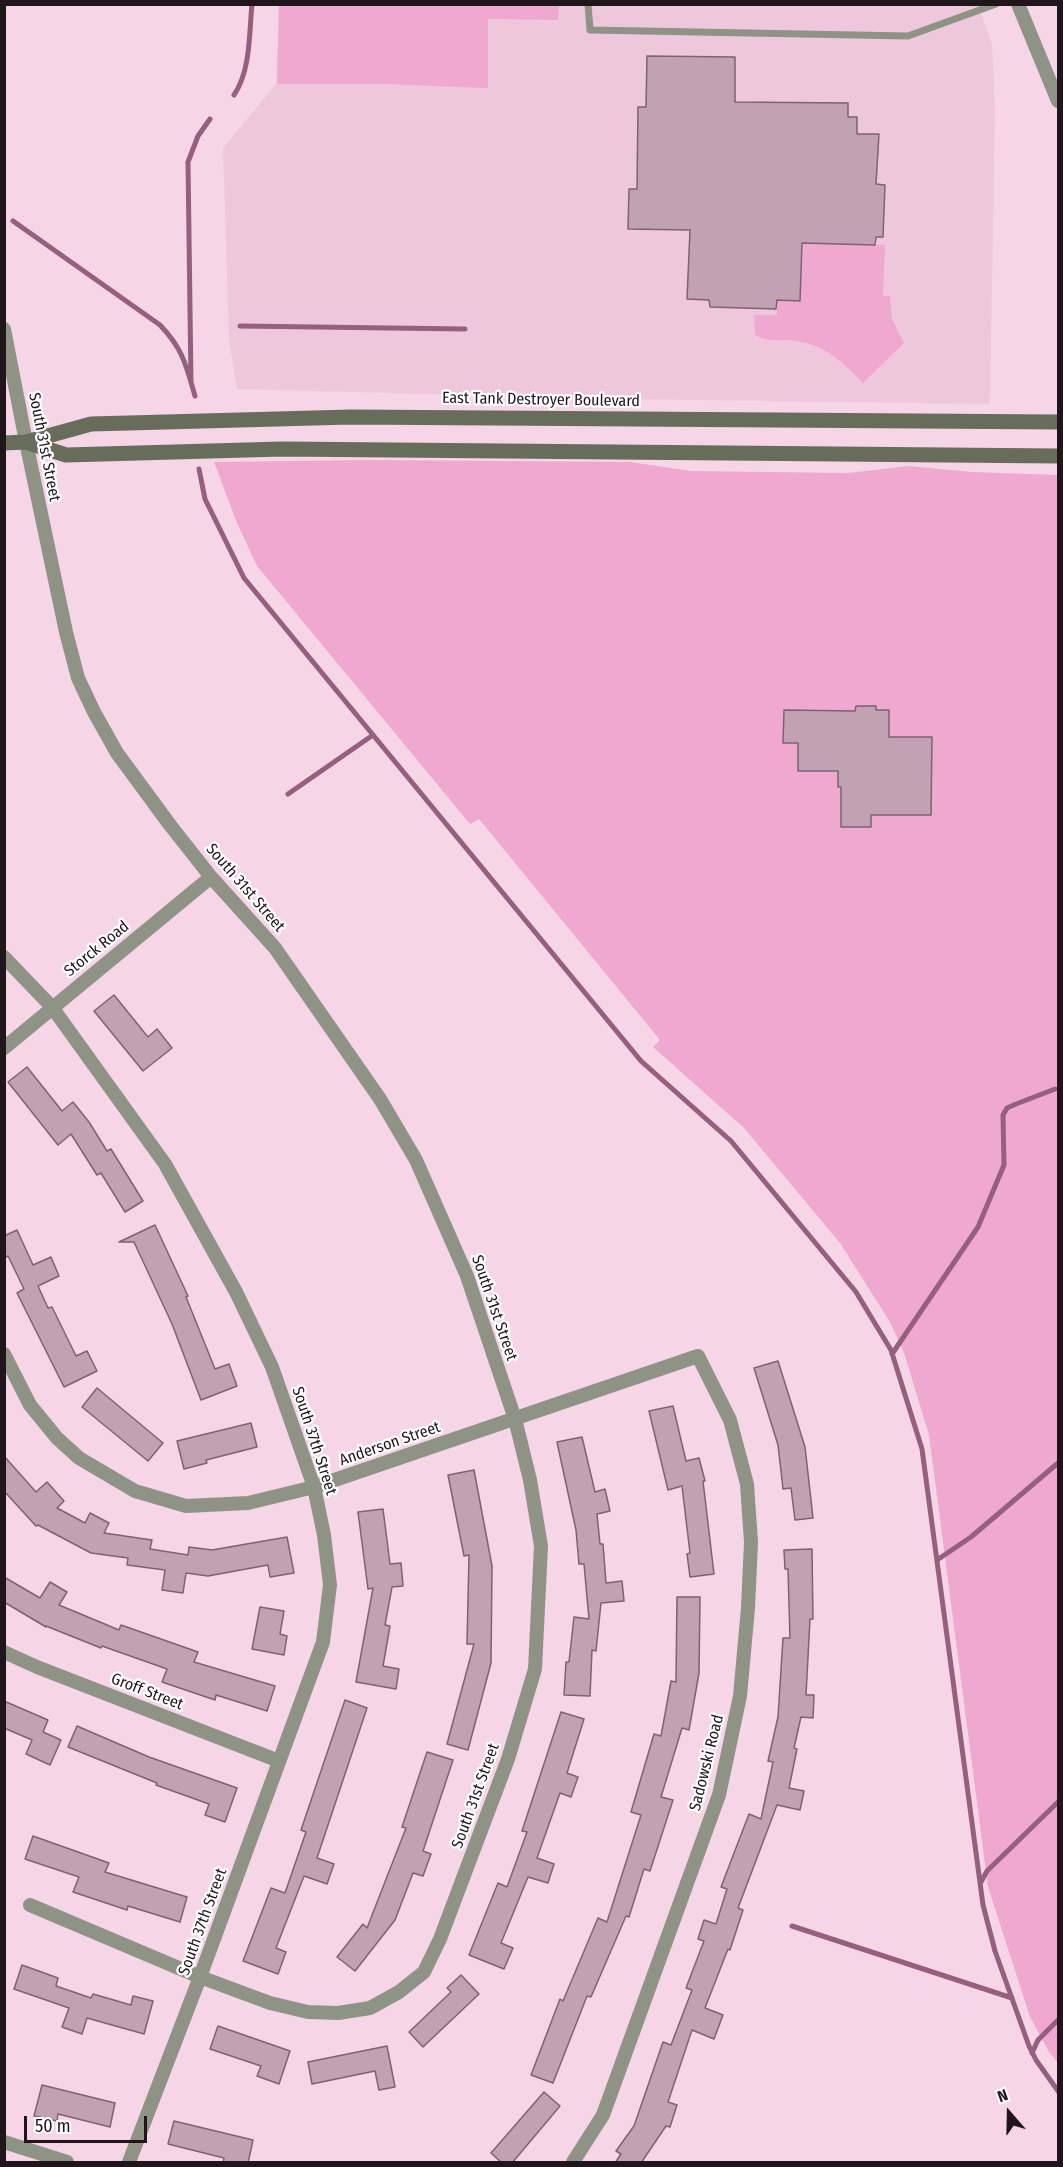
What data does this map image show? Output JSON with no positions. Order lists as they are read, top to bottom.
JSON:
{
  "streets": {
    "street": [
      "East Tank Destroyer Boulevard",
      "South 31st Street",
      "Storck Road",
      "South 37th Street",
      "Anderson Street",
      "Groff Street",
      "Sadowski Road"
    ]
  },
  "crossings": [
    ["East Tank Destroyer Boulevard", "South 31st Street"],
    ["South 31st Street", "Storck Road"],
    ["South 31st Street", "South 37th Street"],
    ["South 31st Street", "Anderson Street"],
    ["Storck Road", "South 37th Street"],
    ["South 37th Street", "Anderson Street"],
    ["South 37th Street", "Groff Street"],
    ["Anderson Street", "Sadowski Road"]
  ],
  "scale_bar": "50 m",
  "north": "top"
}
